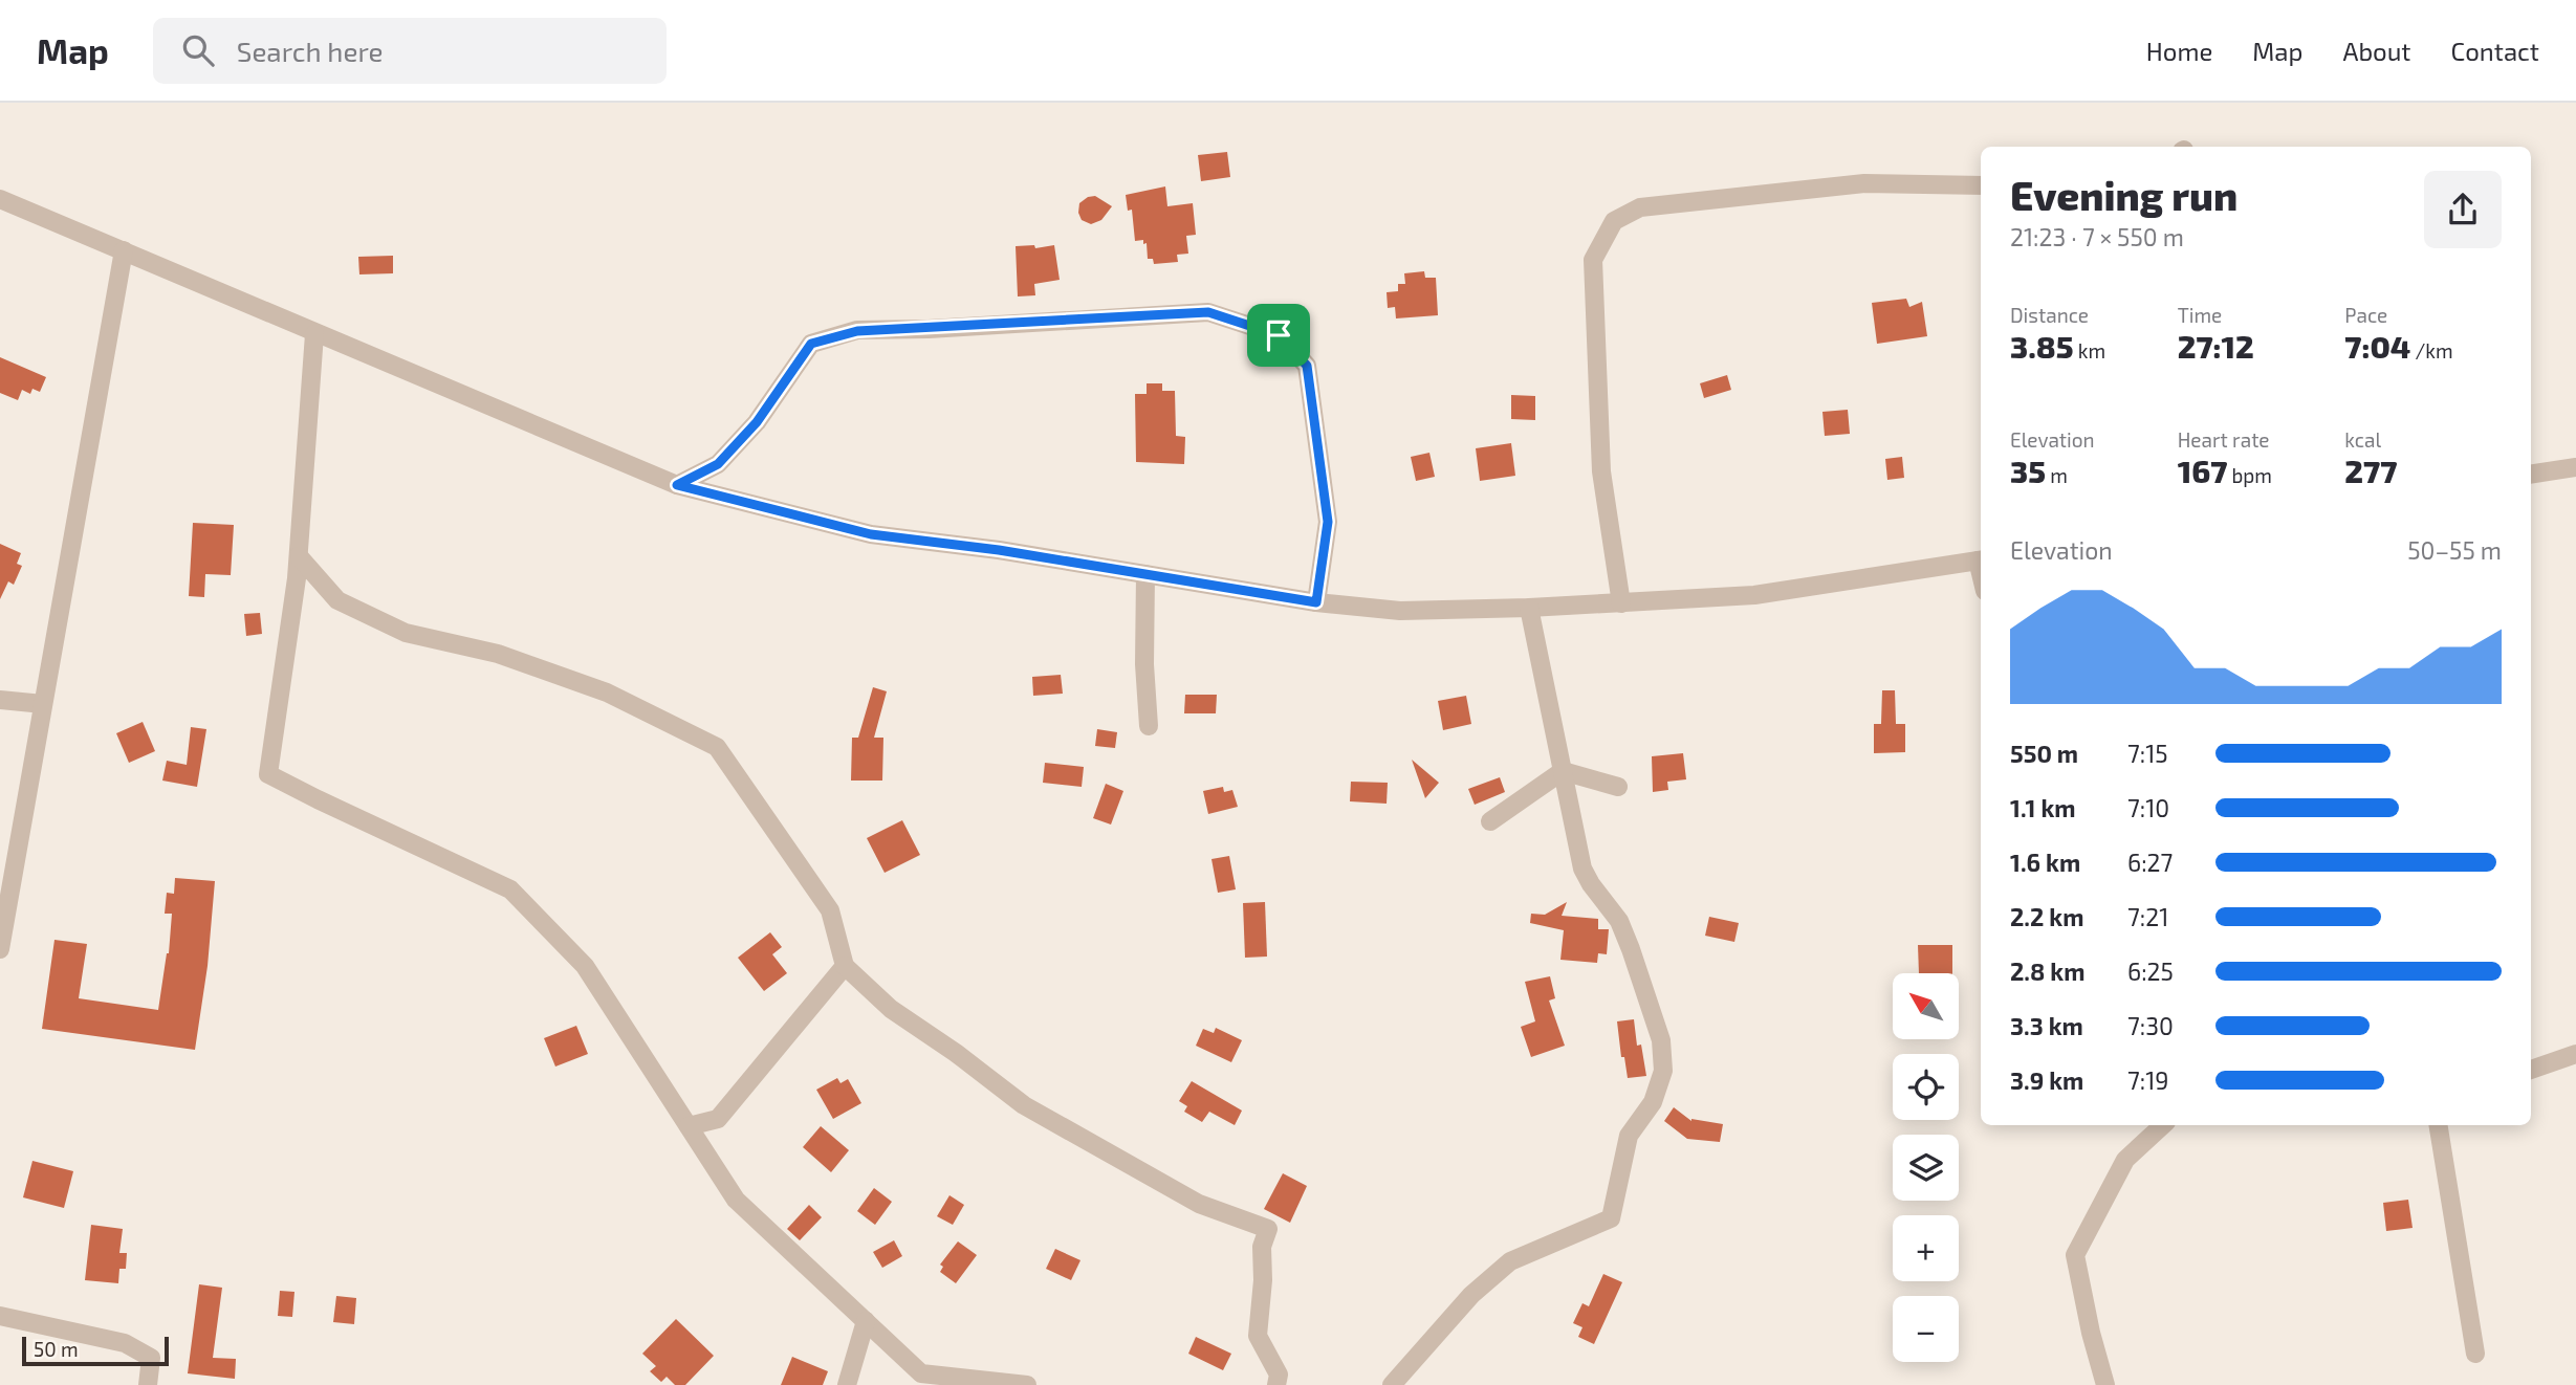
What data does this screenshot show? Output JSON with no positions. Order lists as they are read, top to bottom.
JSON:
{
  "scale_bar": "50 m",
  "north": "top left",
  "page": {
    "header": "Map",
    "search": "Search here",
    "nav": [
      "Home",
      "Map",
      "About",
      "Contact"
    ],
    "heading": ["Evening run", "21:23 · 7 × 550 m"],
    "stats": [
      ["Distance", "3.85 km"],
      ["Time", "27:12"],
      ["Pace", "7:04 /km"],
      ["Elevation", "35 m"],
      ["Heart rate", "167 bpm"],
      ["kcal", "277"]
    ],
    "chart": ["Elevation", "50–55 m"],
    "list": [
      {
        "name": "550 m",
        "note": "7:15"
      },
      {
        "name": "1.1 km",
        "note": "7:10"
      },
      {
        "name": "1.6 km",
        "note": "6:27"
      },
      {
        "name": "2.2 km",
        "note": "7:21"
      },
      {
        "name": "2.8 km",
        "note": "6:25"
      },
      {
        "name": "3.3 km",
        "note": "7:30"
      },
      {
        "name": "3.9 km",
        "note": "7:19"
      }
    ],
    "map_buttons": ["+", "−"],
    "scale": "50 m"
  }
}
